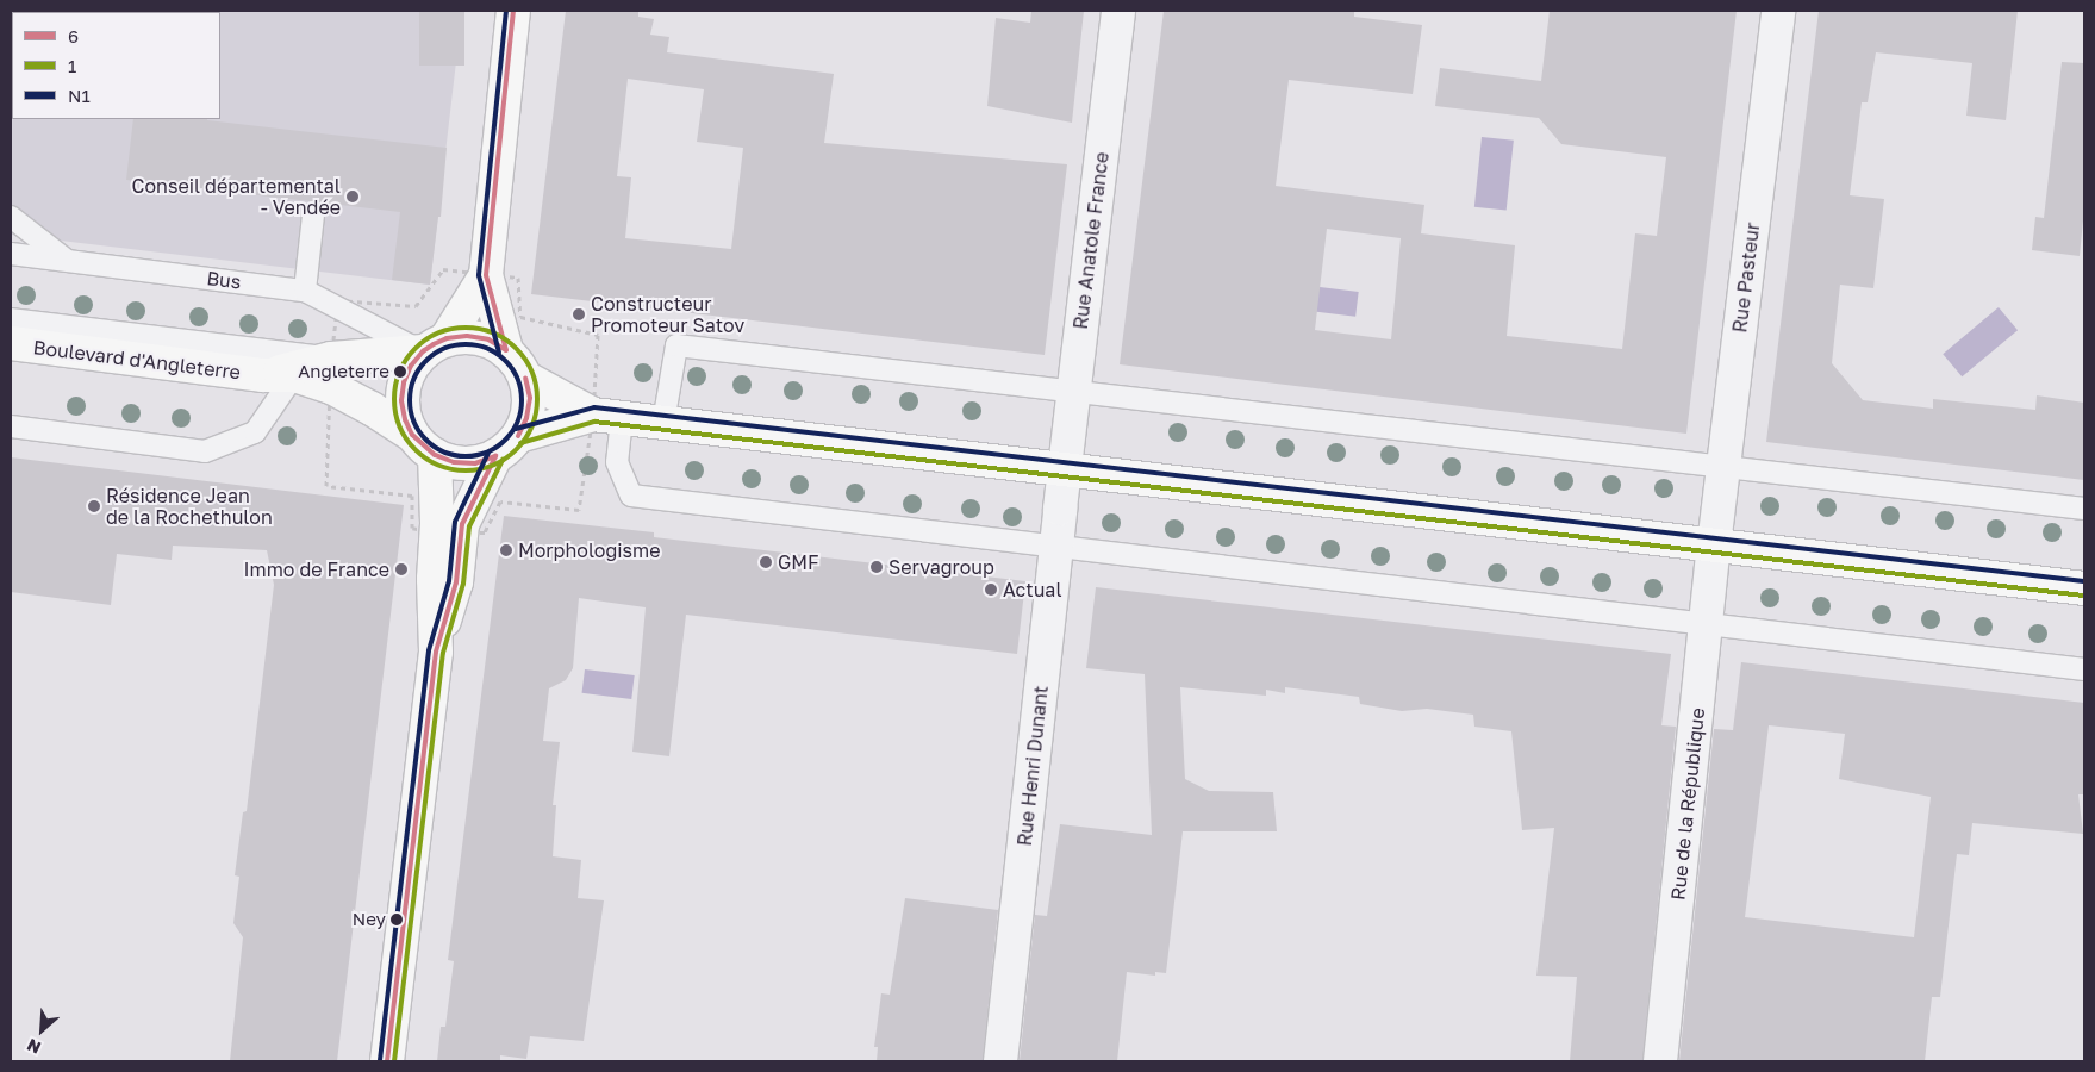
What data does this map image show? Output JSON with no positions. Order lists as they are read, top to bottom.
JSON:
{
  "streets": {
    "main road": ["Boulevard d'Angleterre"],
    "street": [
      "Rue Anatole France",
      "Rue Pasteur",
      "Rue Henri Dunant",
      "Rue de la République"
    ],
    "lane": ["Bus"]
  },
  "crossings": [
    ["Rue Anatole France", "Rue Henri Dunant"],
    ["Rue Pasteur", "Rue de la République"],
    ["Bus", "Boulevard d'Angleterre"]
  ],
  "places": [
    "Conseil départemental - Vendée",
    "Constructeur Promoteur Satov",
    "Angleterre",
    "Résidence Jean de la Rochethulon",
    "Morphologisme",
    "GMF",
    "Servagroup",
    "Immo de France",
    "Actual",
    "Ney"
  ],
  "lines": ["transit line 6", "transit line N1", "transit line 1"],
  "legend": ["6", "1", "N1"],
  "north": "bottom left"
}
